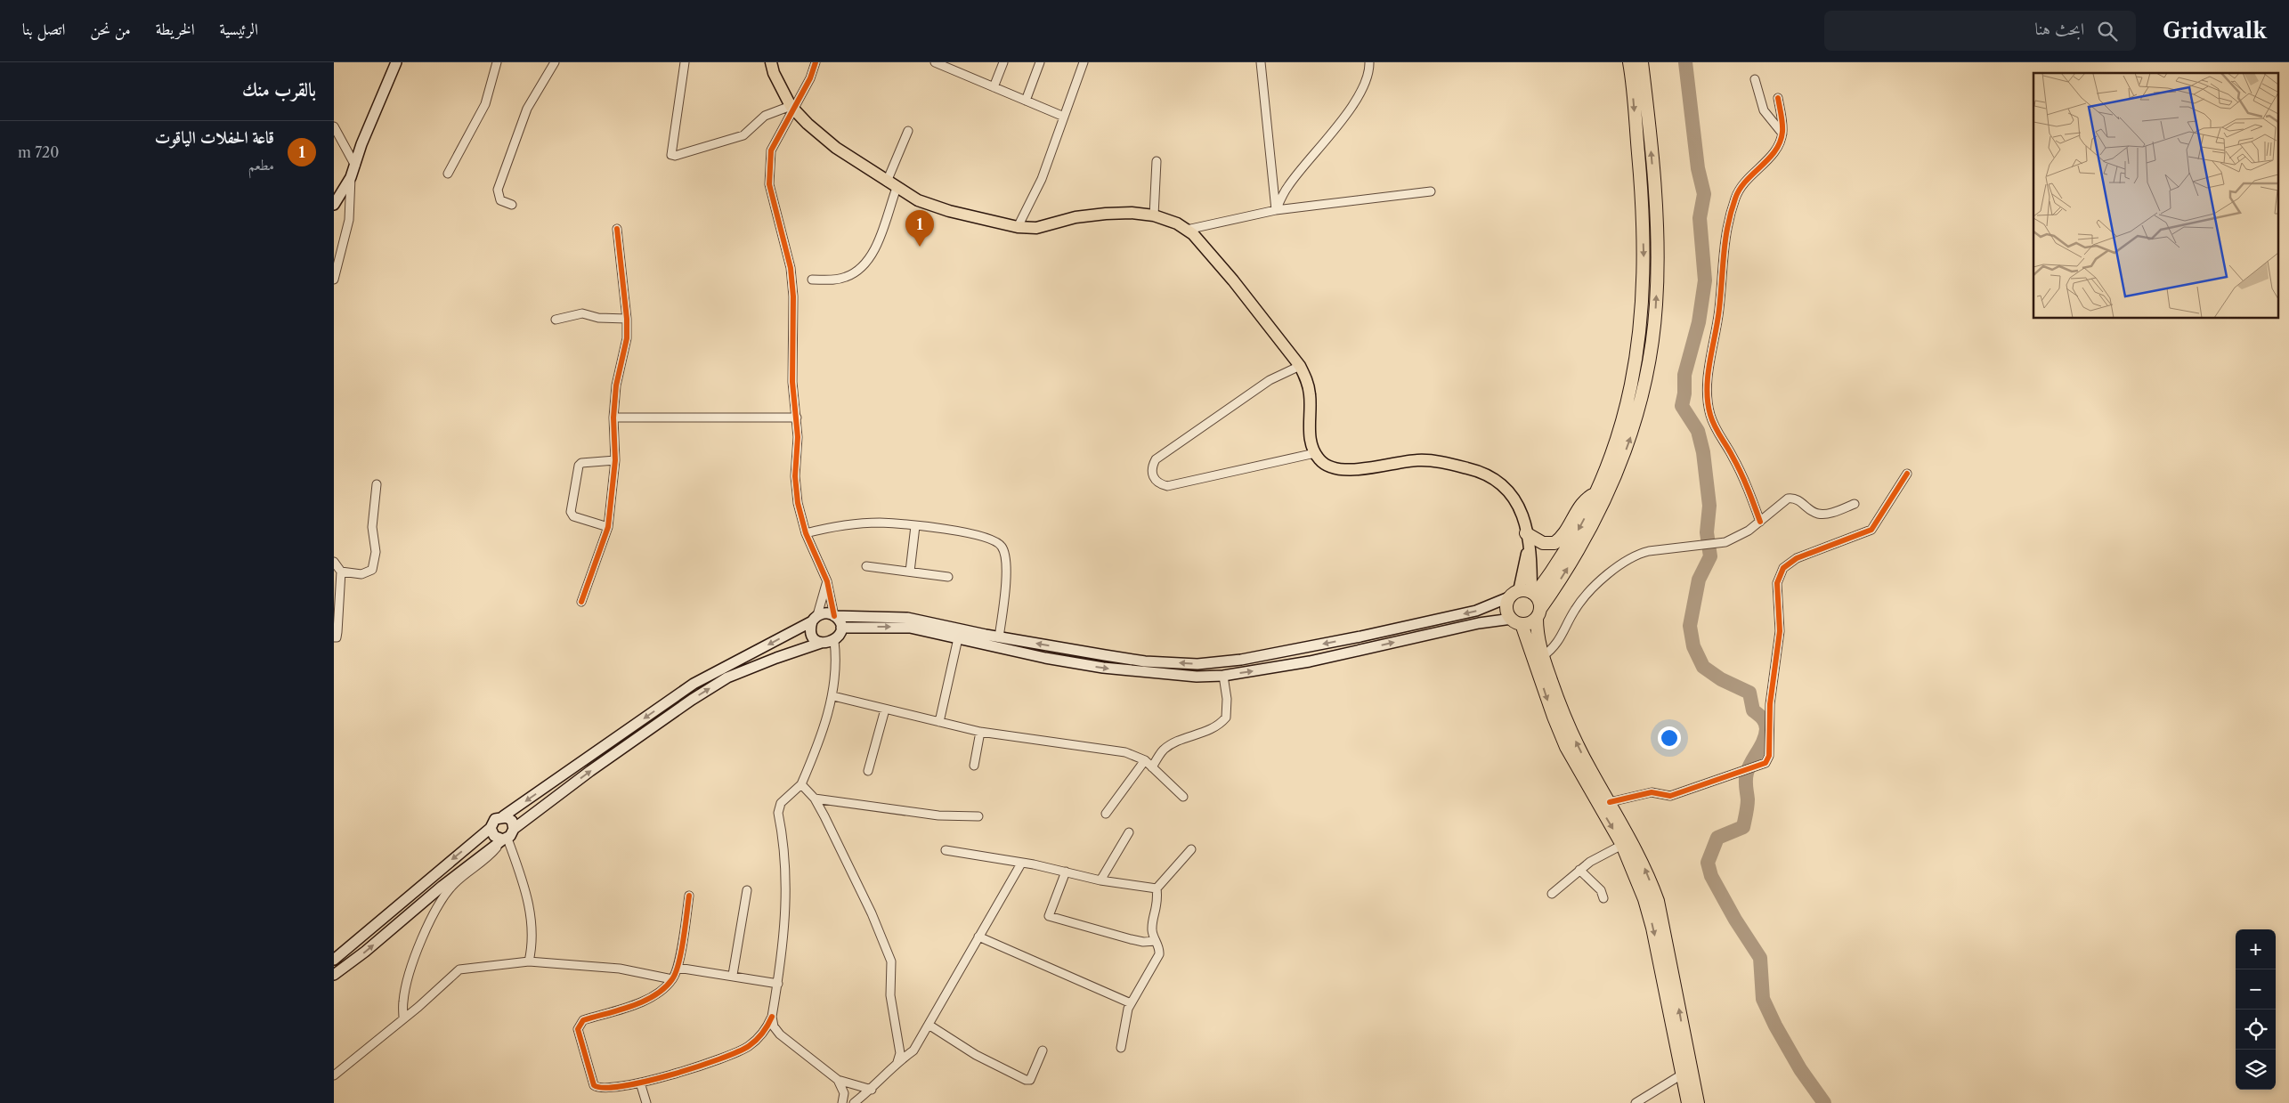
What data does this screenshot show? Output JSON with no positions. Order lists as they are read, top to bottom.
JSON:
{
  "page": {
    "header": "Gridwalk",
    "search": "ابحث هنا",
    "nav": [
      "الرئيسية",
      "الخريطة",
      "من نحن",
      "اتصل بنا"
    ],
    "heading": "بالقرب منك",
    "list": [
      {
        "mark": "1",
        "name": "قاعة الحفلات الياقوت",
        "note": "مطعم",
        "value": "720 m"
      }
    ],
    "pins": "1",
    "map_buttons": ["+", "−"]
  }
}
